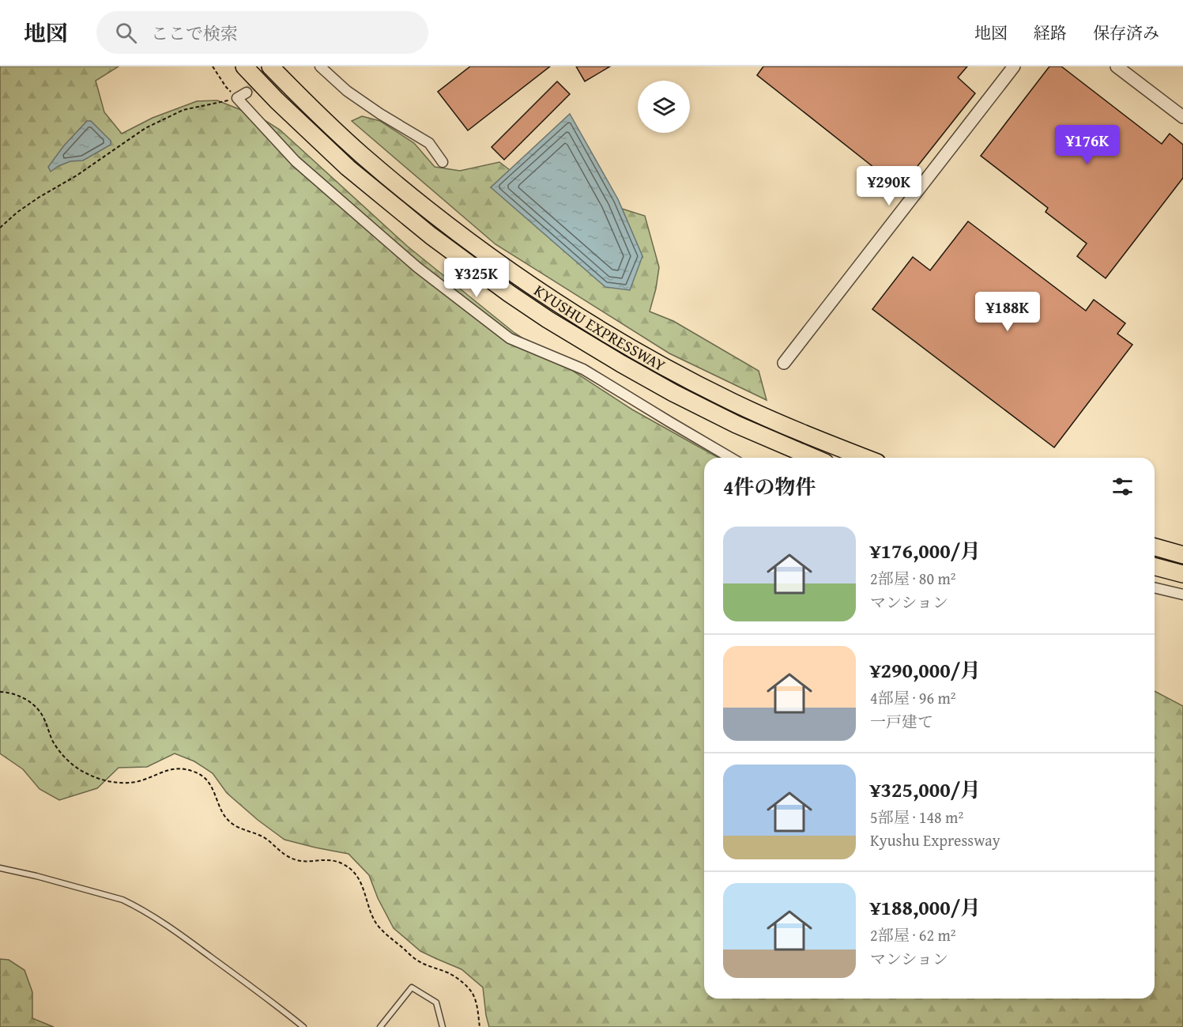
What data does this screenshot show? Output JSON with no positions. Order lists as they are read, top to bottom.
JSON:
{
  "streets": {
    "highway": ["KYUSHU EXPRESSWAY"]
  },
  "page": {
    "header": "地図",
    "search": "ここで検索",
    "nav": ["地図", "経路", "保存済み"],
    "price": [
      "¥176K",
      "¥290K",
      "¥325K",
      "¥188K"
    ],
    "heading": "4件の物件",
    "list": [
      {
        "name": "¥176,000/月",
        "note": "2部屋 · 80 m² · マンション"
      },
      {
        "name": "¥290,000/月",
        "note": "4部屋 · 96 m² · 一戸建て"
      },
      {
        "name": "¥325,000/月",
        "note": "5部屋 · 148 m² · Kyushu Expressway"
      },
      {
        "name": "¥188,000/月",
        "note": "2部屋 · 62 m² · マンション"
      }
    ]
  }
}
